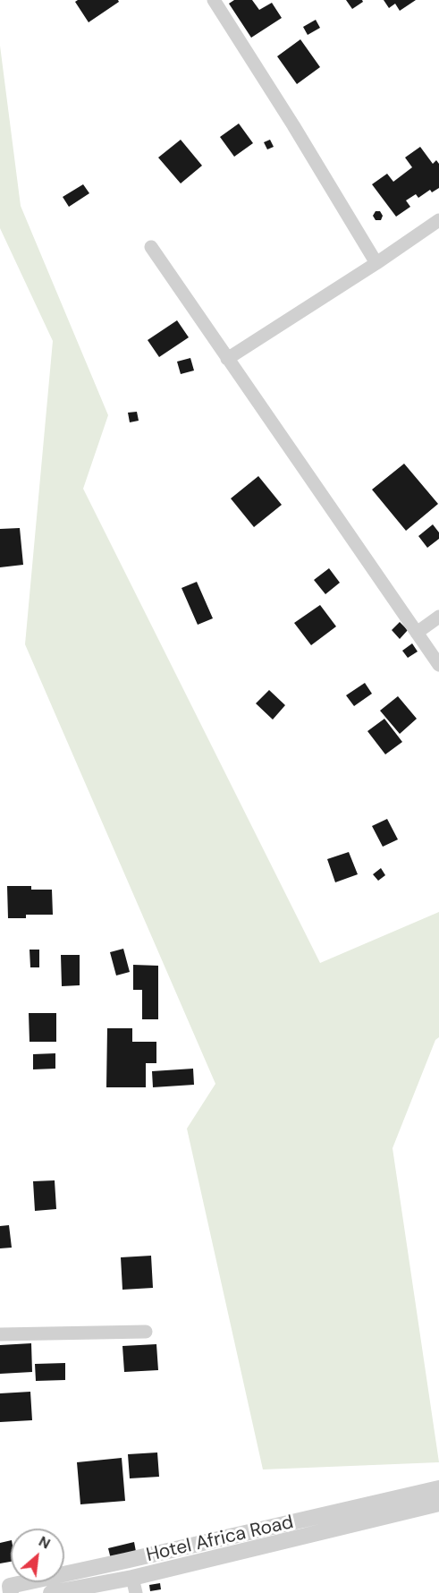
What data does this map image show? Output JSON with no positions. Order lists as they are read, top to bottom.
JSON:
{
  "streets": {
    "street": ["Hotel Africa Road"]
  },
  "north": "top right"
}
